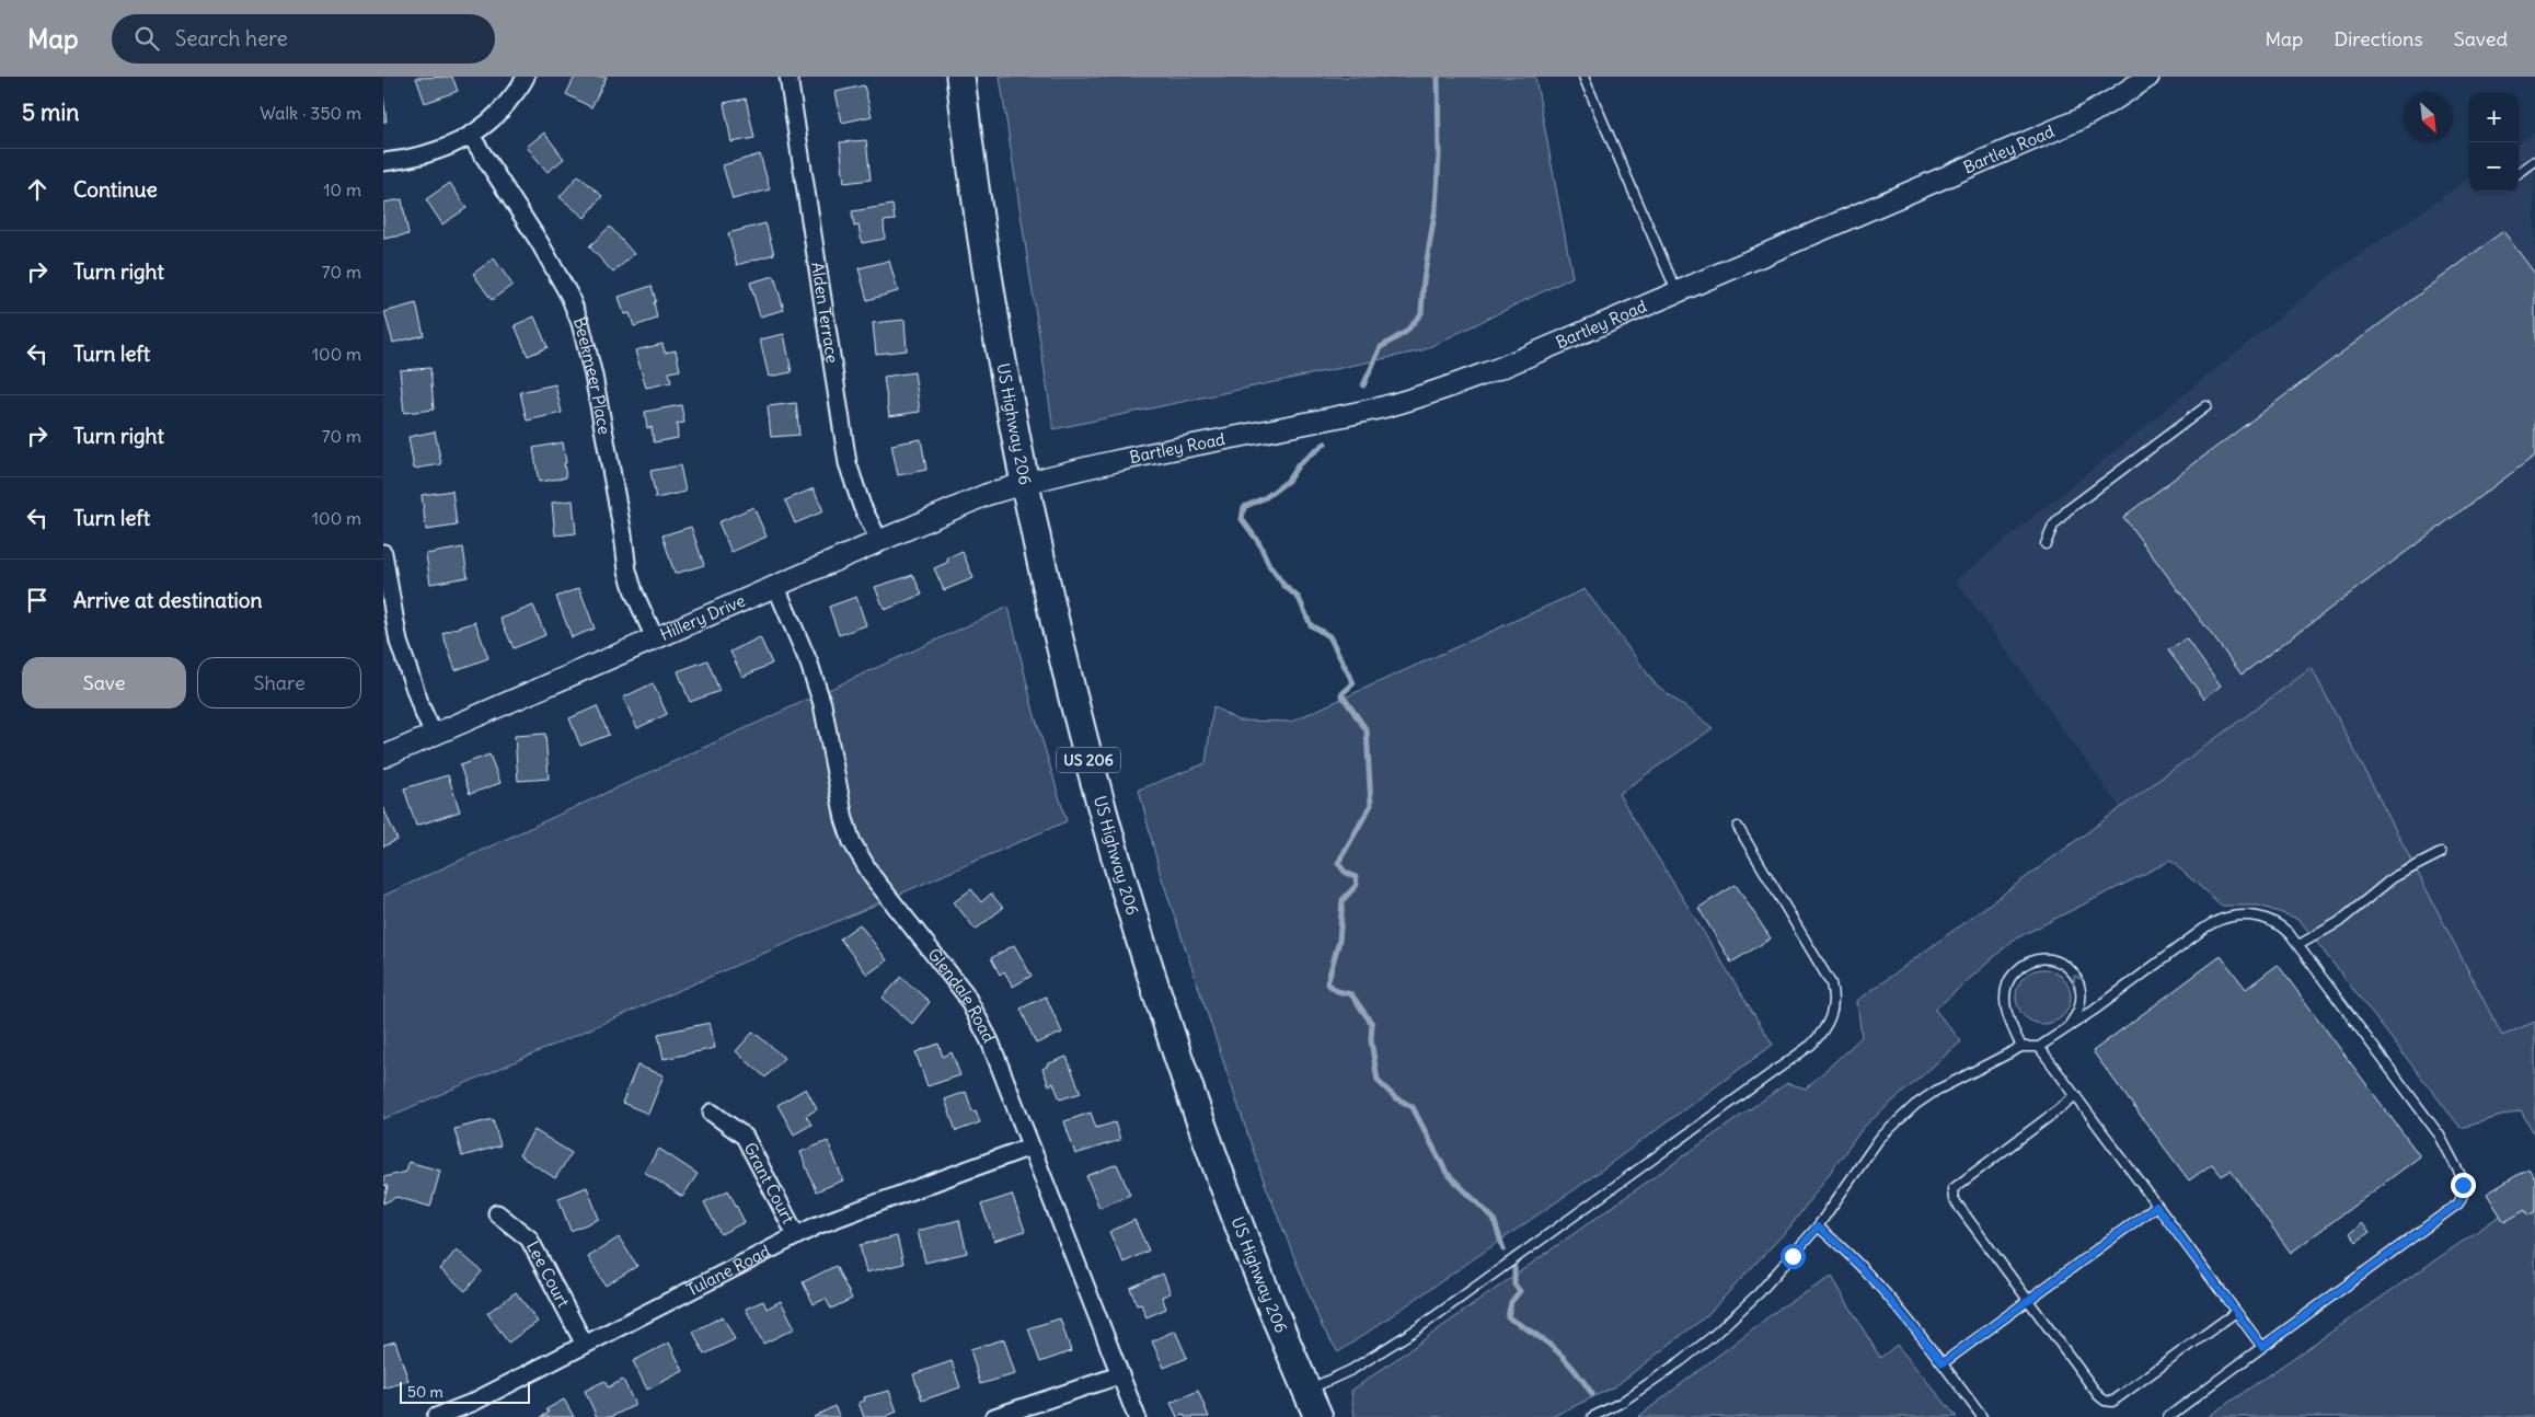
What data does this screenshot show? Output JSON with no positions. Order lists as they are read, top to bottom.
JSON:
{
  "streets": {
    "highway": ["US Highway 206", "US 206"],
    "street": [
      "Bartley Road",
      "Alden Terrace",
      "Beekmeer Place",
      "Hillery Drive",
      "Glendale Road",
      "Grant Court",
      "Tulane Road",
      "Lee Court"
    ]
  },
  "crossings": [
    ["Bartley Road", "US Highway 206"],
    ["Bartley Road", "Hillery Drive"],
    ["Alden Terrace", "Hillery Drive"],
    ["Beekmeer Place", "Hillery Drive"],
    ["US Highway 206", "Hillery Drive"],
    ["Hillery Drive", "Glendale Road"],
    ["Glendale Road", "Tulane Road"],
    ["Grant Court", "Tulane Road"],
    ["Tulane Road", "Lee Court"]
  ],
  "scale_bar": "50 m",
  "north": "bottom right",
  "page": {
    "header": "Map",
    "search": "Search here",
    "nav": ["Map", "Directions", "Saved"],
    "heading": ["5 min", "Walk · 350 m"],
    "map_buttons": ["+", "−"],
    "list": [
      ["Continue", "10 m"],
      ["Turn right", "70 m"],
      ["Turn left", "100 m"],
      ["Turn right", "70 m"],
      ["Turn left", "100 m"],
      "Arrive at destination"
    ],
    "buttons": ["Save", "Share"],
    "scale": "50 m"
  }
}
